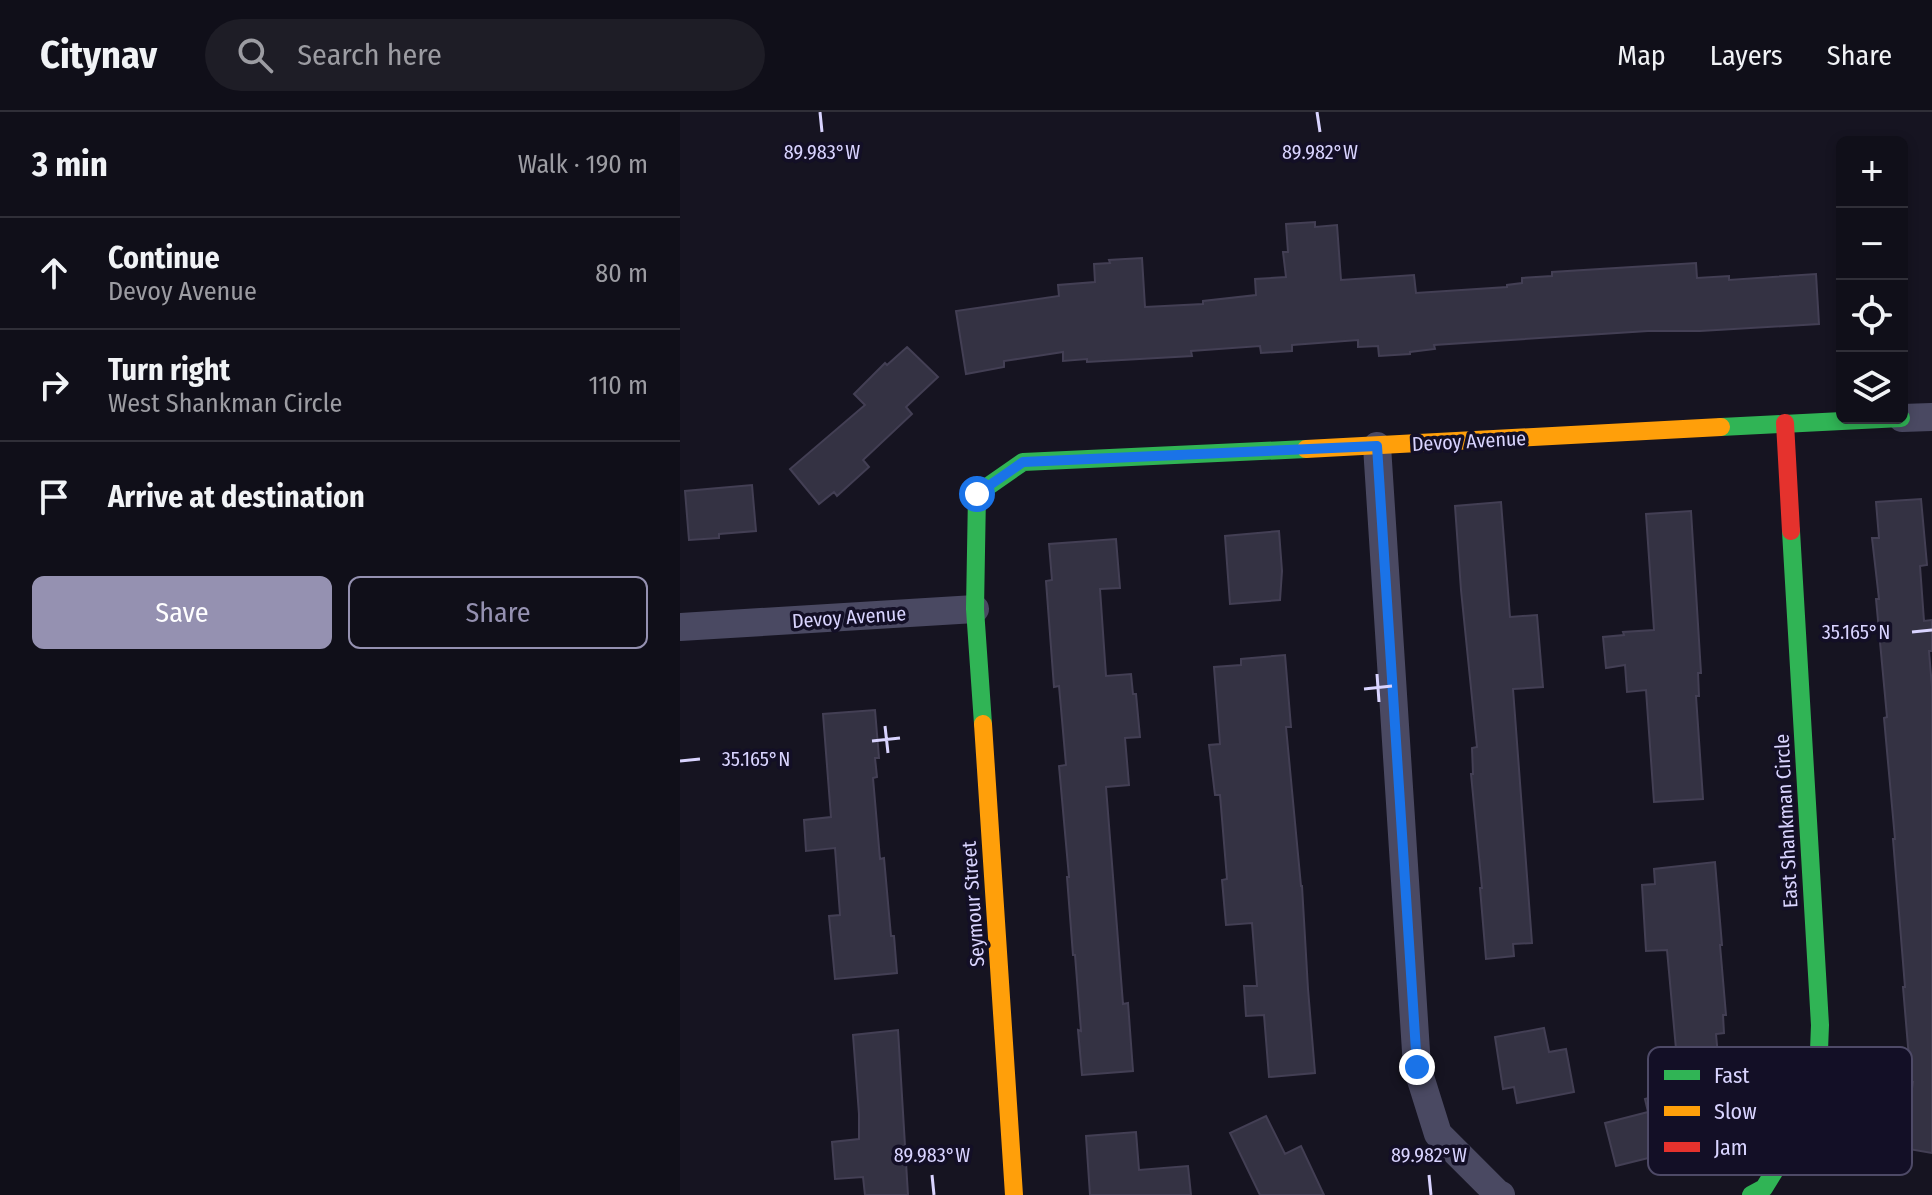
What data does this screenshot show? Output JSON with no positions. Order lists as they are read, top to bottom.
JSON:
{
  "streets": {
    "street": ["Devoy Avenue", "East Shankman Circle", "Seymour Street"]
  },
  "crossings": [
    ["Devoy Avenue", "East Shankman Circle"],
    ["Devoy Avenue", "Seymour Street"]
  ],
  "legend": ["Fast", "Slow", "Jam"],
  "page": {
    "header": "Citynav",
    "search": "Search here",
    "nav": ["Map", "Layers", "Share"],
    "heading": ["3 min", "Walk · 190 m"],
    "map_buttons": ["+", "−"],
    "list": [
      ["Continue", "Devoy Avenue", "80 m"],
      ["Turn right", "West Shankman Circle", "110 m"],
      "Arrive at destination"
    ],
    "buttons": ["Save", "Share"]
  },
  "coordinates": ["89.983°W", "89.982°W", "35.165°N"]
}
